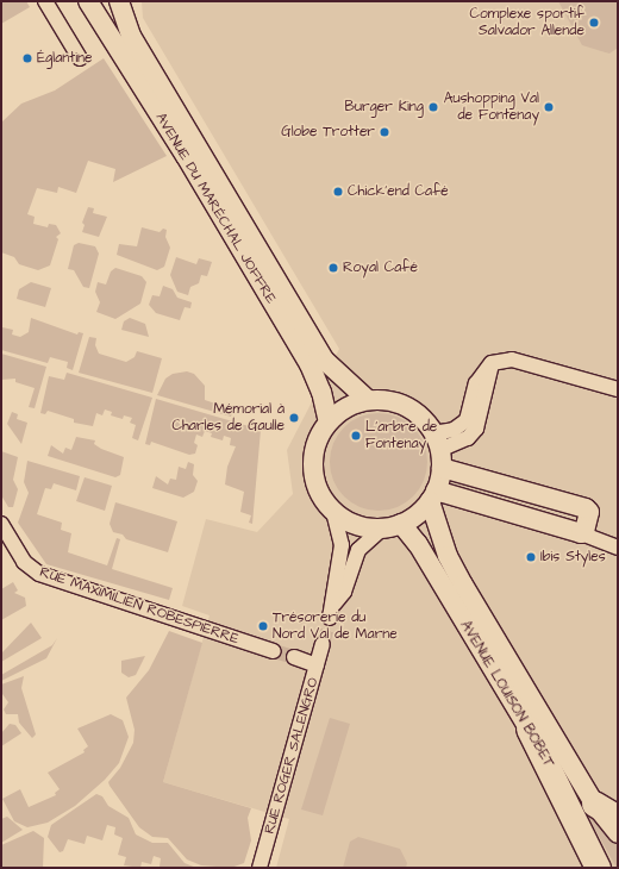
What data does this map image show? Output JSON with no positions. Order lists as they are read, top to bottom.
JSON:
{
  "streets": {
    "main road": ["AVENUE DU MARÉCHAL JOFFRE", "AVENUE LOUISON BOBET"],
    "street": ["RUE MAXIMILIEN ROBESPIERRE", "RUE ROGER SALENGRO"]
  },
  "crossings": [
    ["AVENUE DU MARÉCHAL JOFFRE", "AVENUE LOUISON BOBET"]
  ],
  "places": [
    "Complexe sportif Salvador Allende",
    "Églantine",
    "Burger King",
    "Aushopping Val de Fontenay",
    "Globe Trotter",
    "Chick'end Café",
    "Royal Café",
    "Mémorial à Charles de Gaulle",
    "L'arbre de Fontenay",
    "Ibis Styles",
    "Trésorerie du Nord Val de Marne"
  ]
}
